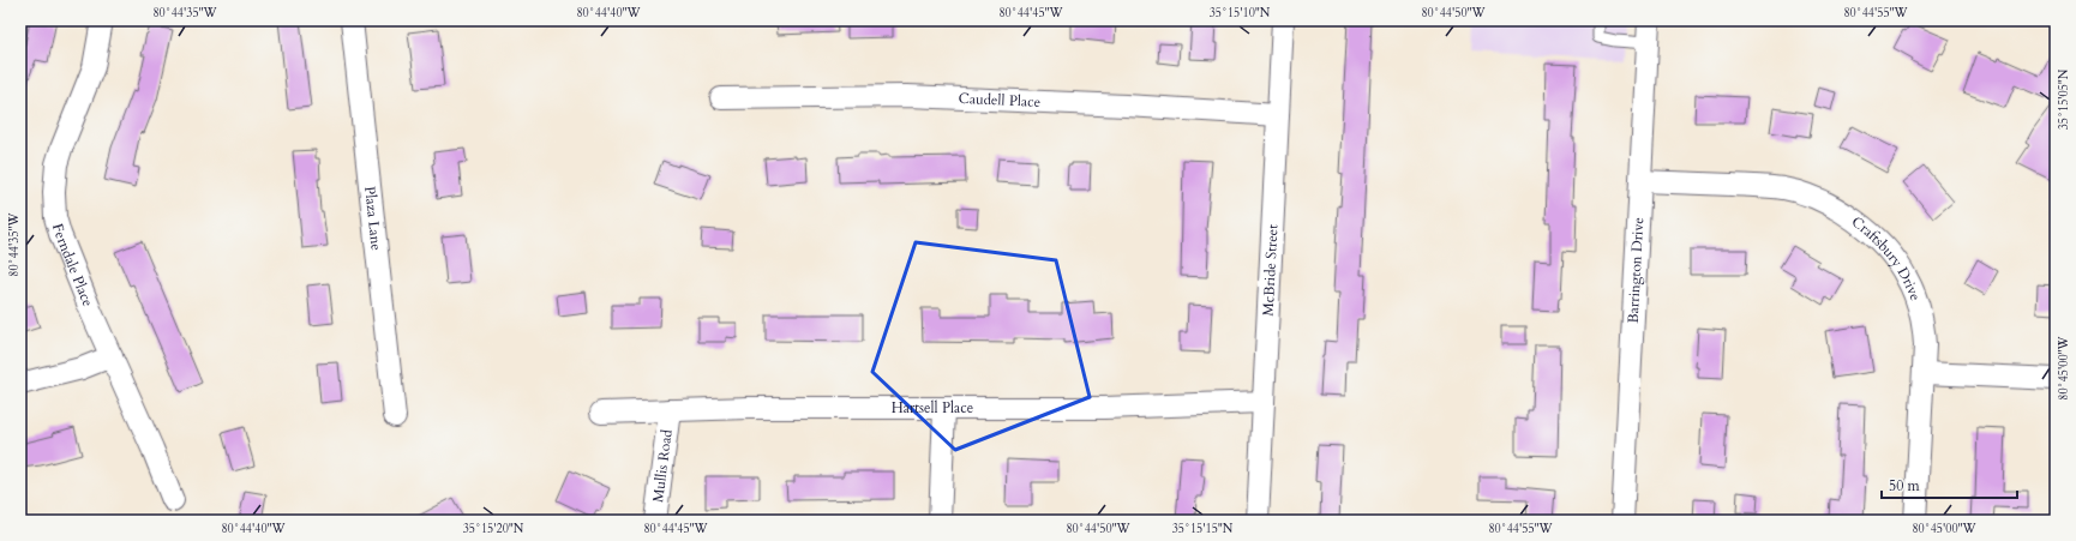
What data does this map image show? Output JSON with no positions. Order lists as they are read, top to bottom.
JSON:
{
  "streets": {
    "street": [
      "Caudell Place",
      "Plaza Lane",
      "Craftsbury Drive",
      "Ferndale Place",
      "McBride Street",
      "Barrington Drive",
      "Hartsell Place",
      "Mullis Road"
    ]
  },
  "crossings": [
    ["Caudell Place", "McBride Street"],
    ["Craftsbury Drive", "Barrington Drive"],
    ["McBride Street", "Hartsell Place"],
    ["Hartsell Place", "Mullis Road"]
  ],
  "scale_bar": "50 m",
  "coordinates": [
    "80°44'35\"W",
    "80°44'40\"W",
    "80°44'45\"W",
    "35°15'10\"N",
    "80°44'50\"W",
    "80°44'55\"W",
    "35°15'05\"N",
    "80°45'00\"W",
    "35°15'20\"N",
    "35°15'15\"N"
  ]
}
